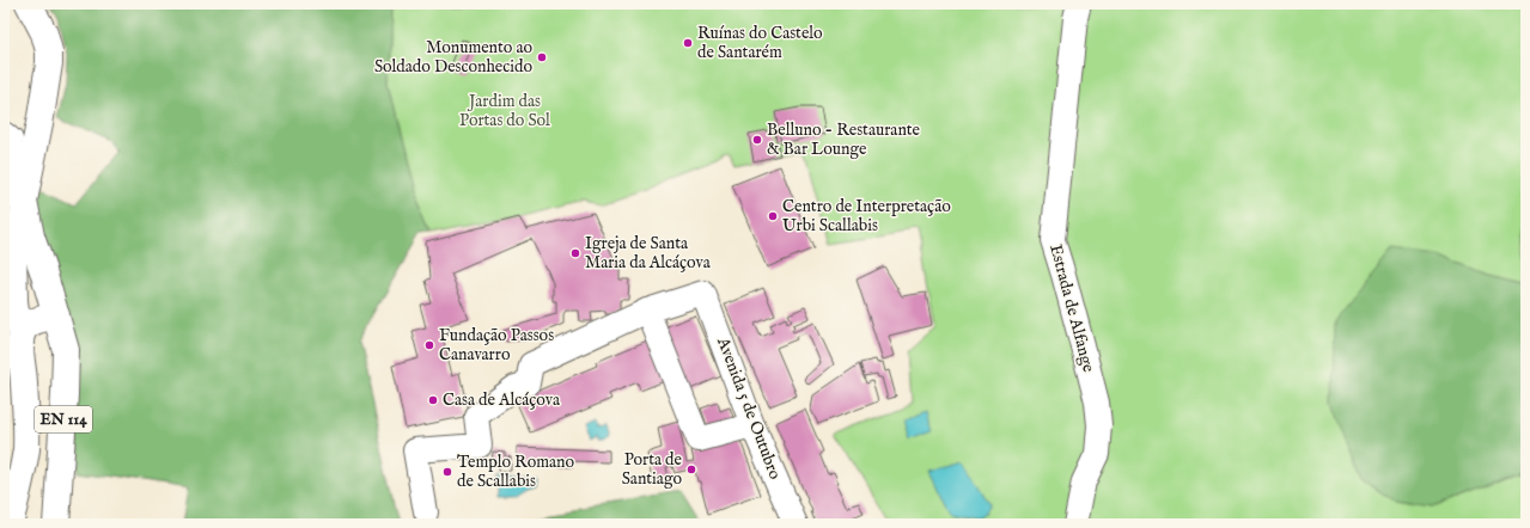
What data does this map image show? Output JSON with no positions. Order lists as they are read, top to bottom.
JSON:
{
  "streets": {
    "main road": ["EN 114"],
    "street": ["Estrada de Alfange", "Avenida 5 de Outubro"]
  },
  "parks": ["Jardim das Portas do Sol"],
  "places": [
    "Ruínas do Castelo de Santarém",
    "Monumento ao Soldado Desconhecido",
    "Belluno - Restaurante & Bar Lounge",
    "Centro de Interpretação Urbi Scallabis",
    "Igreja de Santa Maria da Alcáçova",
    "Fundação Passos Canavarro",
    "Casa de Alcáçova",
    "Porta de Santiago",
    "Templo Romano de Scallabis"
  ]
}
